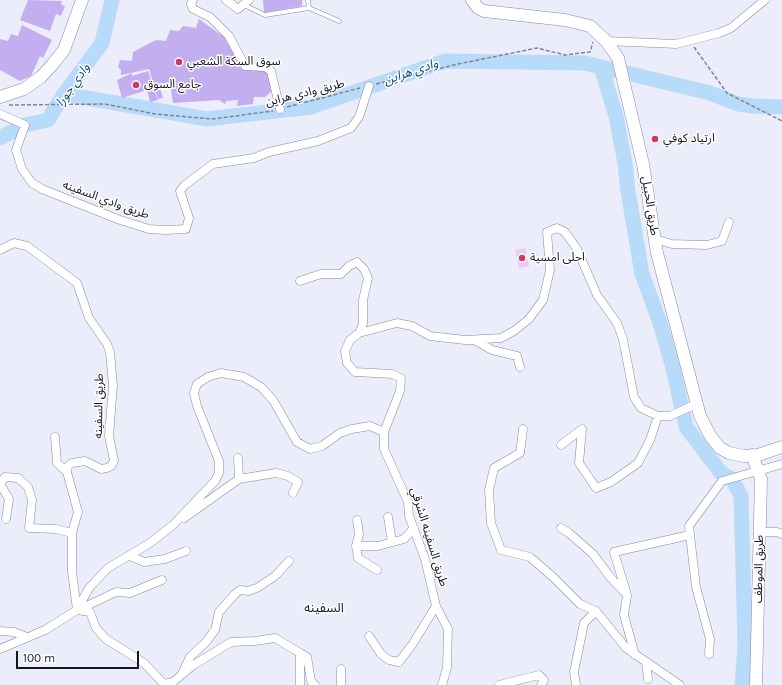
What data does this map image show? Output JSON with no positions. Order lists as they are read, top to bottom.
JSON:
{
  "streets": {
    "street": [
      "طريق وادي السفينه",
      "طريق الحبيل",
      "طريق السفينه",
      "طريق السفينه الشرقي",
      "طريق الموطف"
    ],
    "path": ["طريق وادي هراين"]
  },
  "crossings": [
    ["طريق وادي هراين", "طريق وادي السفينه"],
    ["طريق وادي هراين", "طريق الحبيل"],
    ["طريق الحبيل", "طريق الموطف"]
  ],
  "districts": ["السفينه"],
  "water": ["وادي هراين", "وادي جورا"],
  "places": [
    "سوق السكة الشعبي",
    "جامع السوق",
    "ارتياد كوفي",
    "احلى امسية"
  ],
  "scale_bar": "100 m"
}
